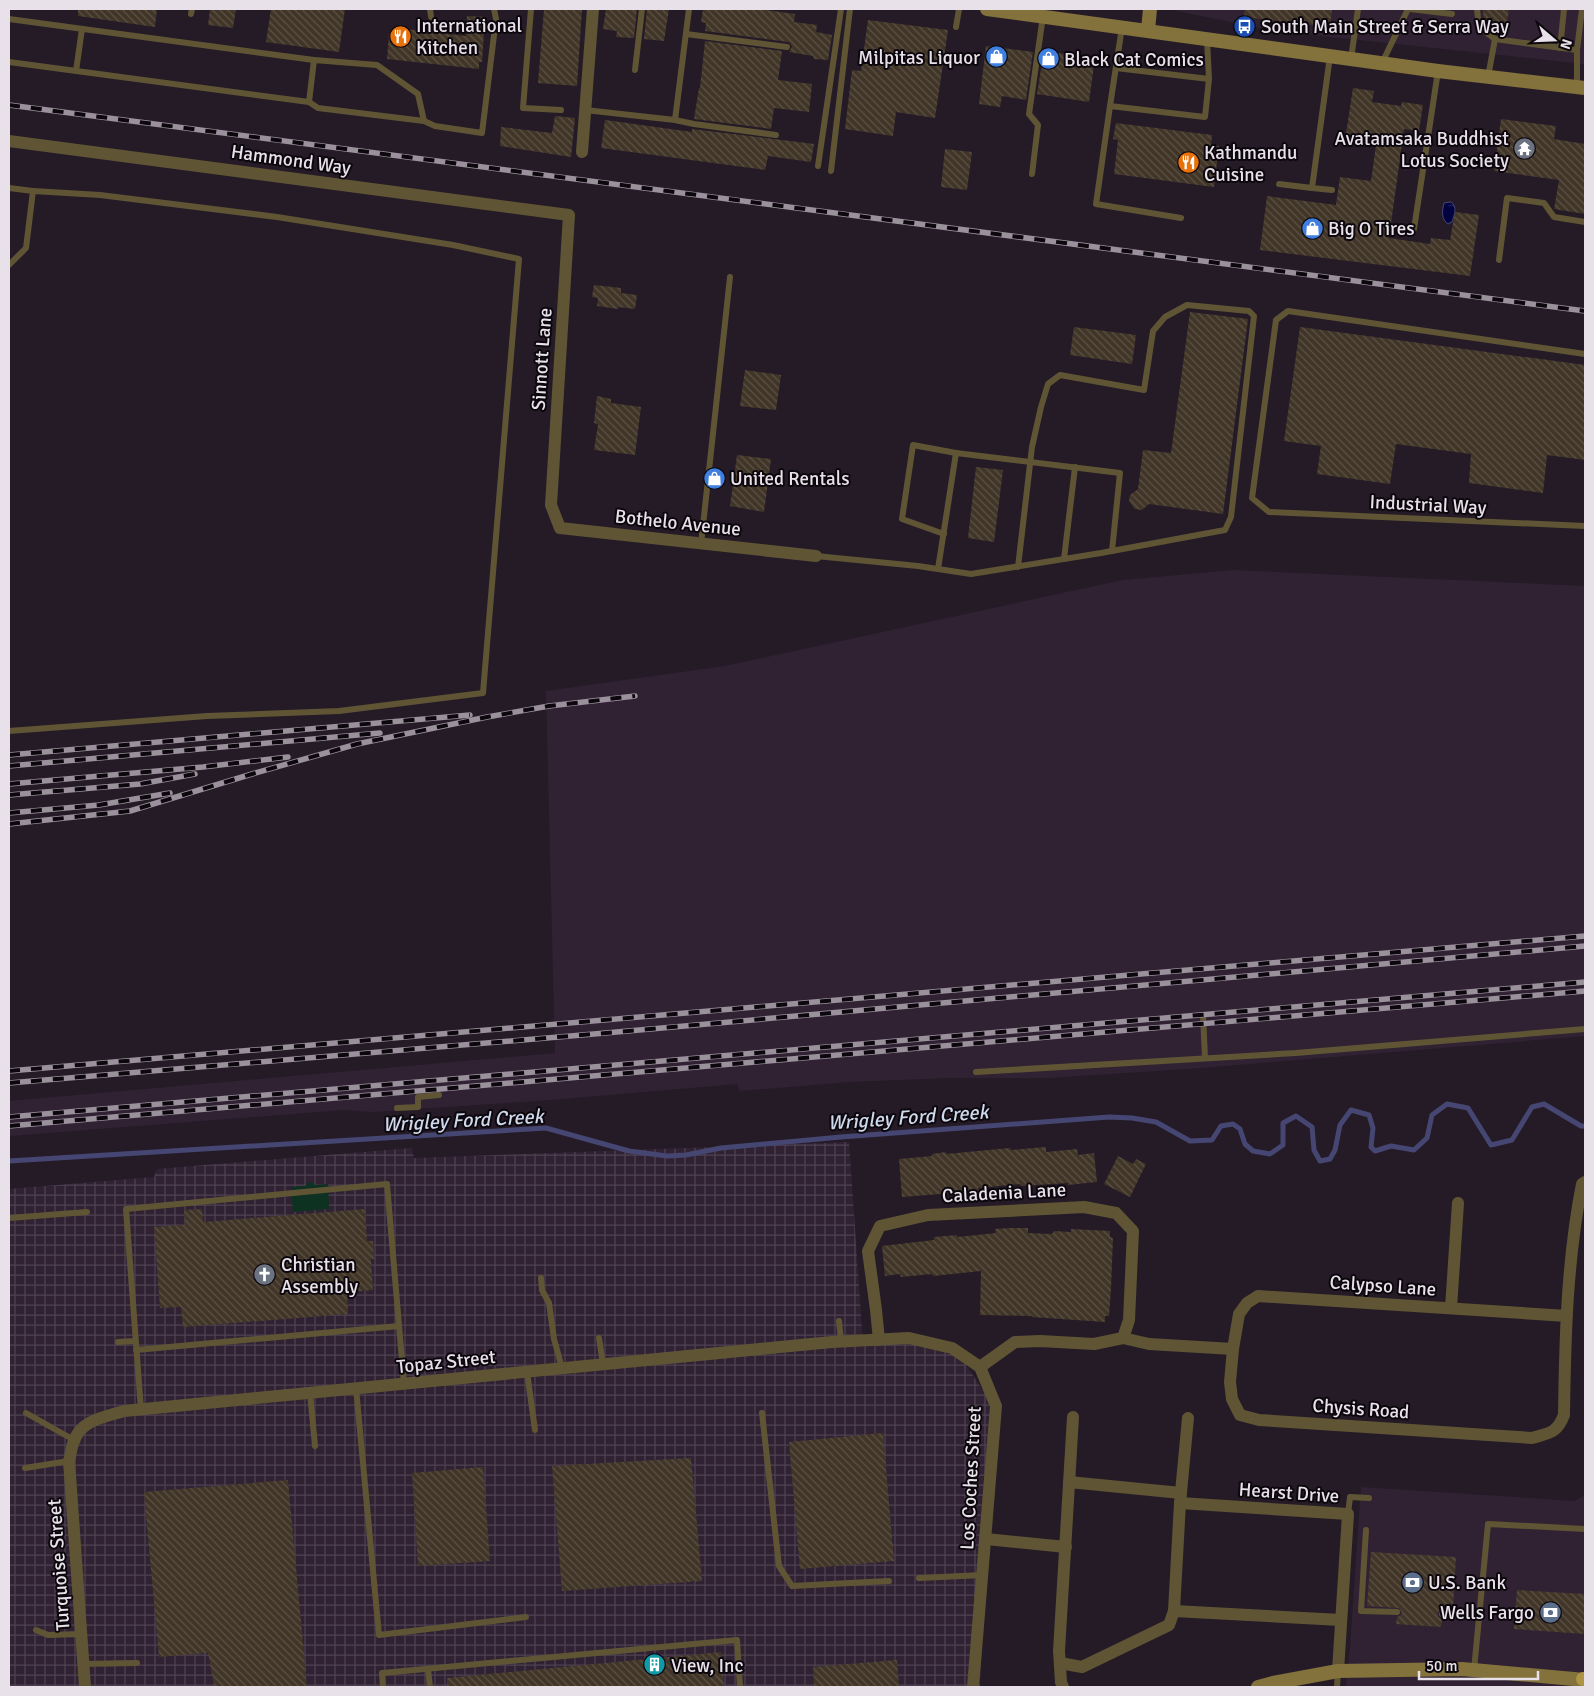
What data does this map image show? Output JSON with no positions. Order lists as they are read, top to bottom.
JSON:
{
  "streets": {
    "street": [
      "Hammond Way",
      "Sinnott Lane",
      "Bothelo Avenue",
      "Caladenia Lane",
      "Calypso Lane",
      "Topaz Street",
      "Chysis Road",
      "Los Coches Street",
      "Hearst Drive",
      "Turquoise Street"
    ],
    "lane": ["Industrial Way"]
  },
  "crossings": [
    ["Hammond Way", "Sinnott Lane"],
    ["Sinnott Lane", "Bothelo Avenue"],
    ["Calypso Lane", "Chysis Road"],
    ["Topaz Street", "Turquoise Street"]
  ],
  "water": ["Wrigley Ford Creek"],
  "places": {
    "bus stop": ["South Main Street & Serra Way"],
    "restaurant": ["International Kitchen", "Kathmandu Cuisine"],
    "shop": [
      "Milpitas Liquor",
      "Black Cat Comics",
      "Big O Tires",
      "United Rentals"
    ],
    "temple": ["Avatamsaka Buddhist Lotus Society"],
    "church": ["Christian Assembly"],
    "bank": ["U.S. Bank", "Wells Fargo"],
    "building": ["View, Inc"]
  },
  "scale_bar": "50 m",
  "north": "right"
}
